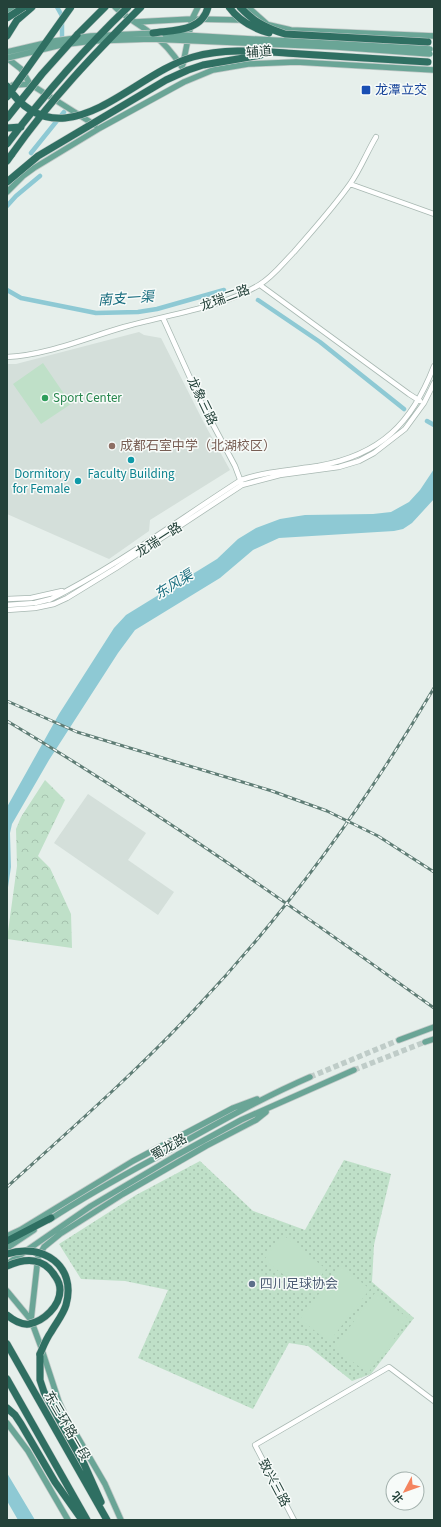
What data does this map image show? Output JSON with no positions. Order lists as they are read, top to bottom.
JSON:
{
  "streets": {
    "highway": ["东三环路一段"],
    "main road": ["辅道", "蜀龙路"],
    "street": [
      "龙瑞二路",
      "龙象三路",
      "龙瑞一路",
      "致兴三路"
    ]
  },
  "crossings": [
    ["龙瑞二路", "龙象三路"],
    ["龙象三路", "龙瑞一路"]
  ],
  "water": ["南支一渠", "东风渠"],
  "places": {
    "transit": ["龙潭立交"],
    "other": [
      "Sport Center",
      "成都石室中学（北湖校区）",
      "Faculty Building",
      "Dormitory for Female",
      "四川足球协会"
    ]
  },
  "north": "bottom left"
}
